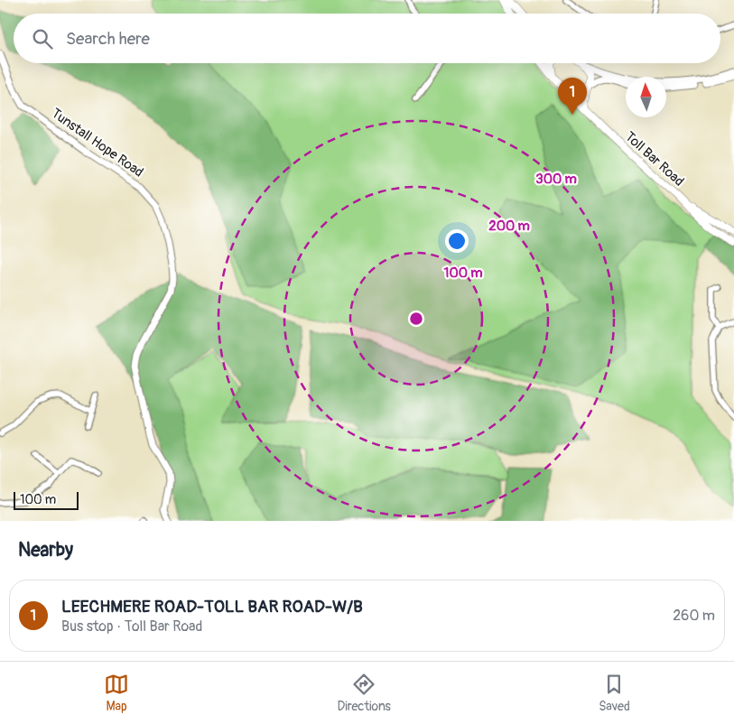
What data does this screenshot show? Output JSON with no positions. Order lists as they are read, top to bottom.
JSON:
{
  "streets": {
    "main road": ["Toll Bar Road"],
    "street": ["Tunstall Hope Road"]
  },
  "scale_bar": "100 m",
  "north": "top",
  "page": {
    "search": "Search here",
    "pins": "1",
    "scale": "100 m",
    "heading": "Nearby",
    "list": [
      {
        "mark": "1",
        "name": "LEECHMERE ROAD-TOLL BAR ROAD-W/B",
        "note": "Bus stop · Toll Bar Road",
        "value": "260 m"
      }
    ],
    "nav": ["Map", "Directions", "Saved"]
  },
  "rings": ["300 m", "200 m", "100 m"]
}
